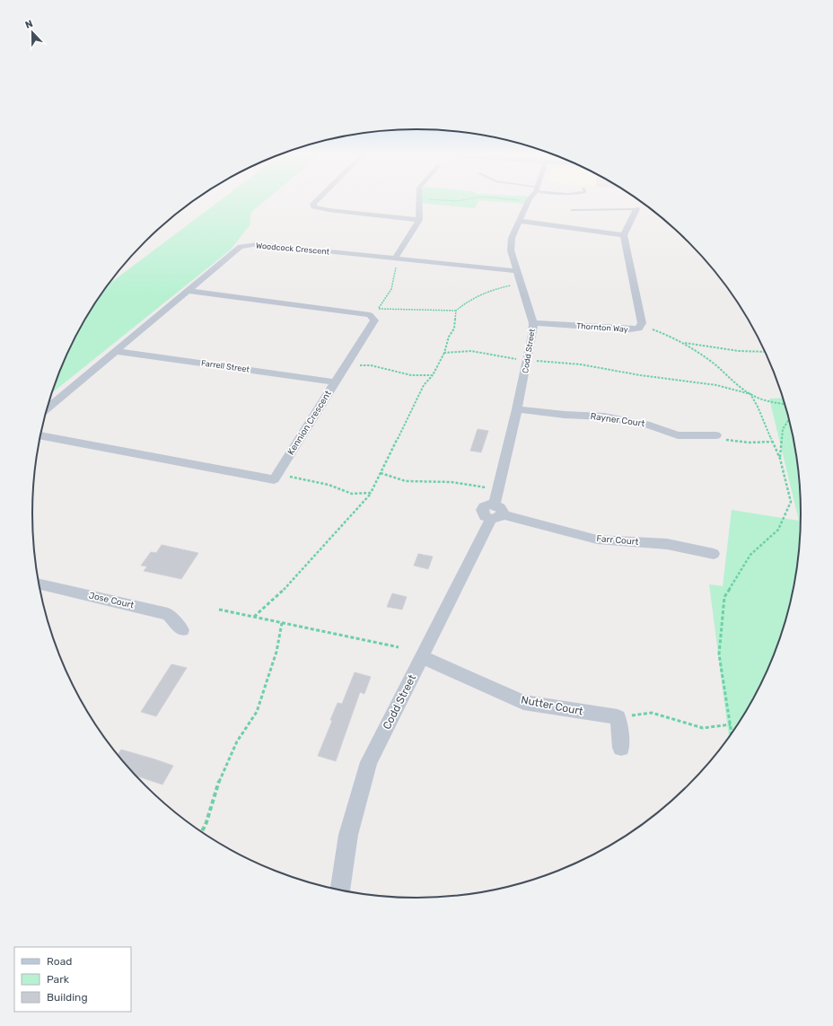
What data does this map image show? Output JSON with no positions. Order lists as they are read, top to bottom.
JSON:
{
  "streets": {
    "street": [
      "Woodcock Crescent",
      "Thornton Way",
      "Codd Street",
      "Farrell Street",
      "Rayner Court",
      "Kennion Crescent",
      "Farr Court",
      "Jose Court",
      "Nutter Court"
    ]
  },
  "crossings": [
    ["Woodcock Crescent", "Codd Street"],
    ["Woodcock Crescent", "Farrell Street"],
    ["Woodcock Crescent", "Kennion Crescent"],
    ["Thornton Way", "Codd Street"],
    ["Codd Street", "Rayner Court"],
    ["Codd Street", "Farr Court"],
    ["Codd Street", "Nutter Court"],
    ["Farrell Street", "Kennion Crescent"]
  ],
  "legend": ["Road", "Park", "Building"],
  "north": "top"
}
